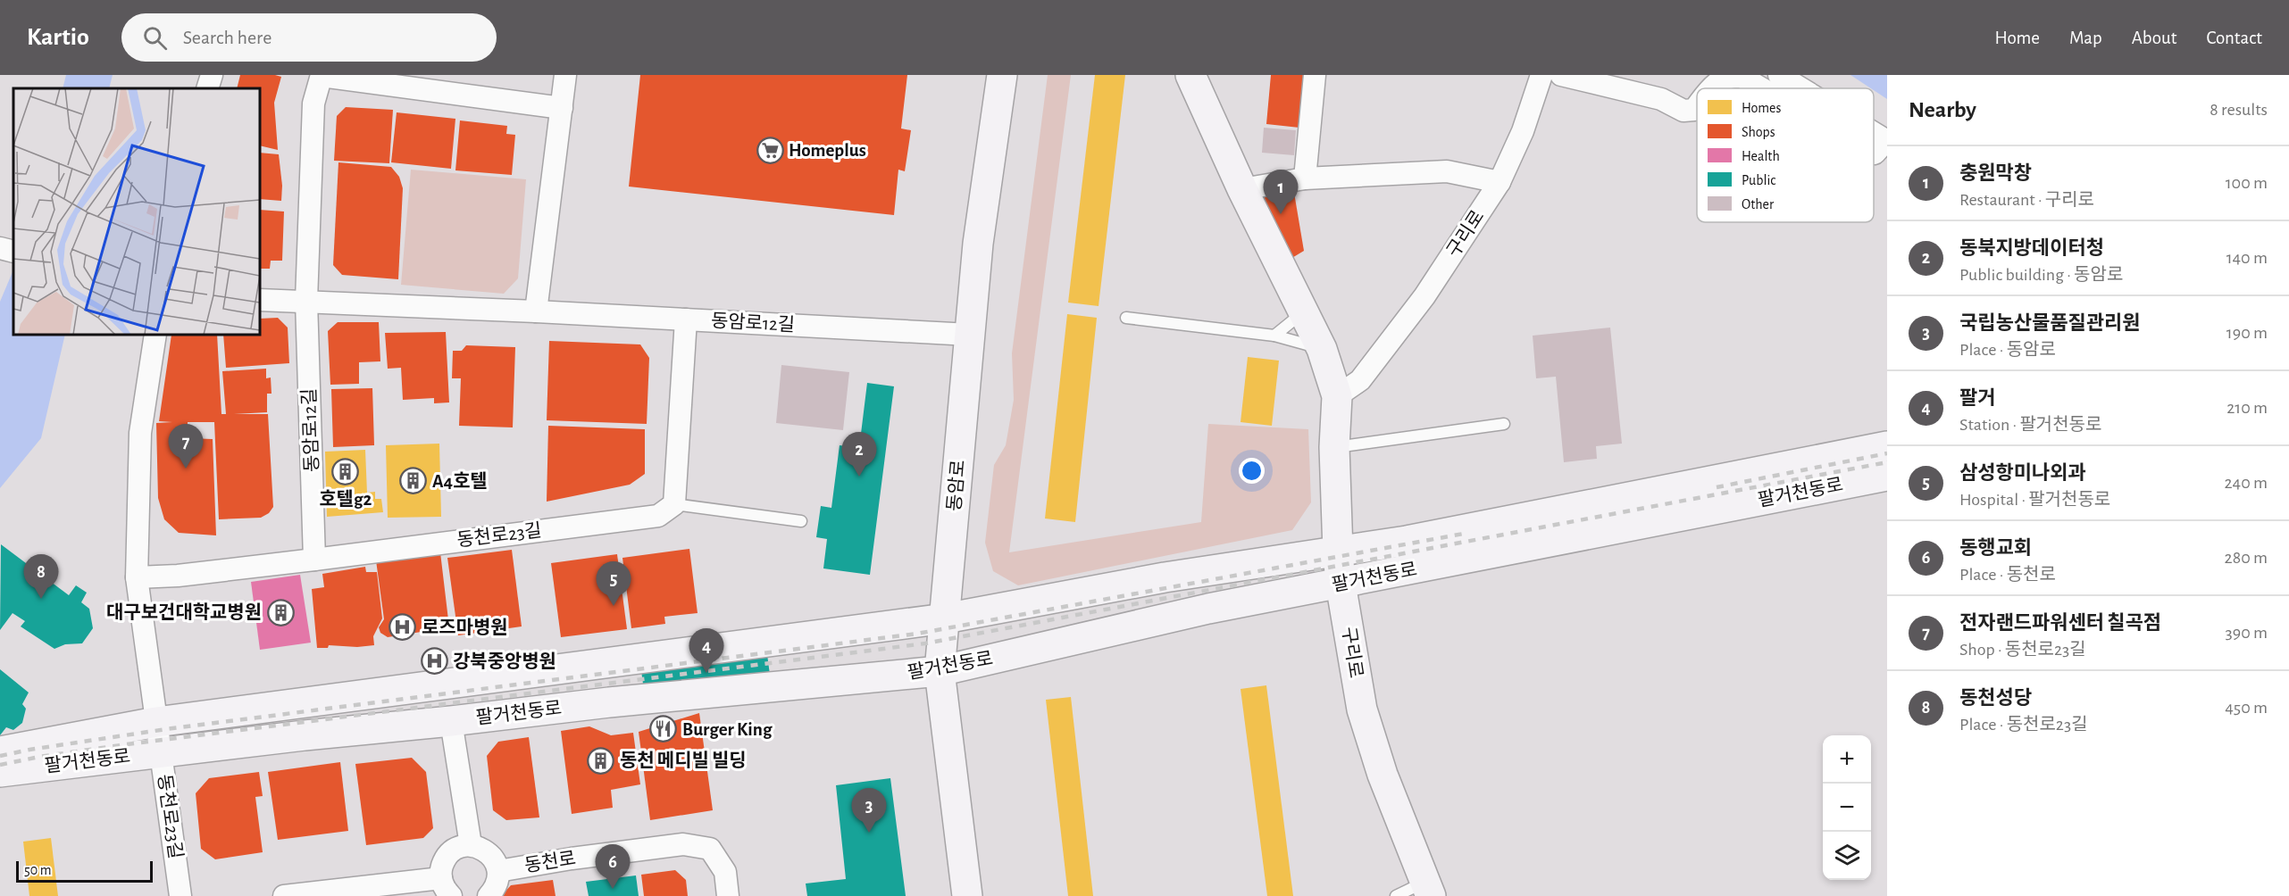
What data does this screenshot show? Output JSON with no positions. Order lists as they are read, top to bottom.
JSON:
{
  "streets": {
    "main road": ["구리로", "동암로", "팔거천동로"],
    "street": ["동암로12길", "동천로23길", "동천로"]
  },
  "crossings": [
    ["구리로", "팔거천동로"],
    ["동암로12길", "동암로"],
    ["동암로12길", "동천로23길"],
    ["동암로", "팔거천동로"],
    ["팔거천동로", "동천로23길"]
  ],
  "places": {
    "supermarket": ["Homeplus"],
    "building": [
      "호텔g2",
      "A4호텔",
      "대구보건대학교병원",
      "동천 메디빌 빌딩"
    ],
    "hospital": ["로즈마병원", "강북중앙병원"],
    "restaurant": ["Burger King"]
  },
  "legend": [
    "Homes",
    "Shops",
    "Health",
    "Public",
    "Other"
  ],
  "scale_bar": "50 m",
  "page": {
    "header": "Kartio",
    "search": "Search here",
    "nav": [
      "Home",
      "Map",
      "About",
      "Contact"
    ],
    "heading": ["Nearby", "8 results"],
    "list": [
      {
        "mark": "1",
        "name": "충원막창",
        "note": "Restaurant · 구리로",
        "value": "100 m"
      },
      {
        "mark": "2",
        "name": "동북지방데이터청",
        "note": "Public building · 동암로",
        "value": "140 m"
      },
      {
        "mark": "3",
        "name": "국립농산물품질관리원",
        "note": "Place · 동암로",
        "value": "190 m"
      },
      {
        "mark": "4",
        "name": "팔거",
        "note": "Station · 팔거천동로",
        "value": "210 m"
      },
      {
        "mark": "5",
        "name": "삼성항미나외과",
        "note": "Hospital · 팔거천동로",
        "value": "240 m"
      },
      {
        "mark": "6",
        "name": "동행교회",
        "note": "Place · 동천로",
        "value": "280 m"
      },
      {
        "mark": "7",
        "name": "전자랜드파워센터 칠곡점",
        "note": "Shop · 동천로23길",
        "value": "390 m"
      },
      {
        "mark": "8",
        "name": "동천성당",
        "note": "Place · 동천로23길",
        "value": "450 m"
      }
    ],
    "pins": [
      "1",
      "7",
      "2",
      "8",
      "5",
      "4",
      "3",
      "6"
    ],
    "map_buttons": ["+", "−"],
    "scale": "50 m"
  }
}
